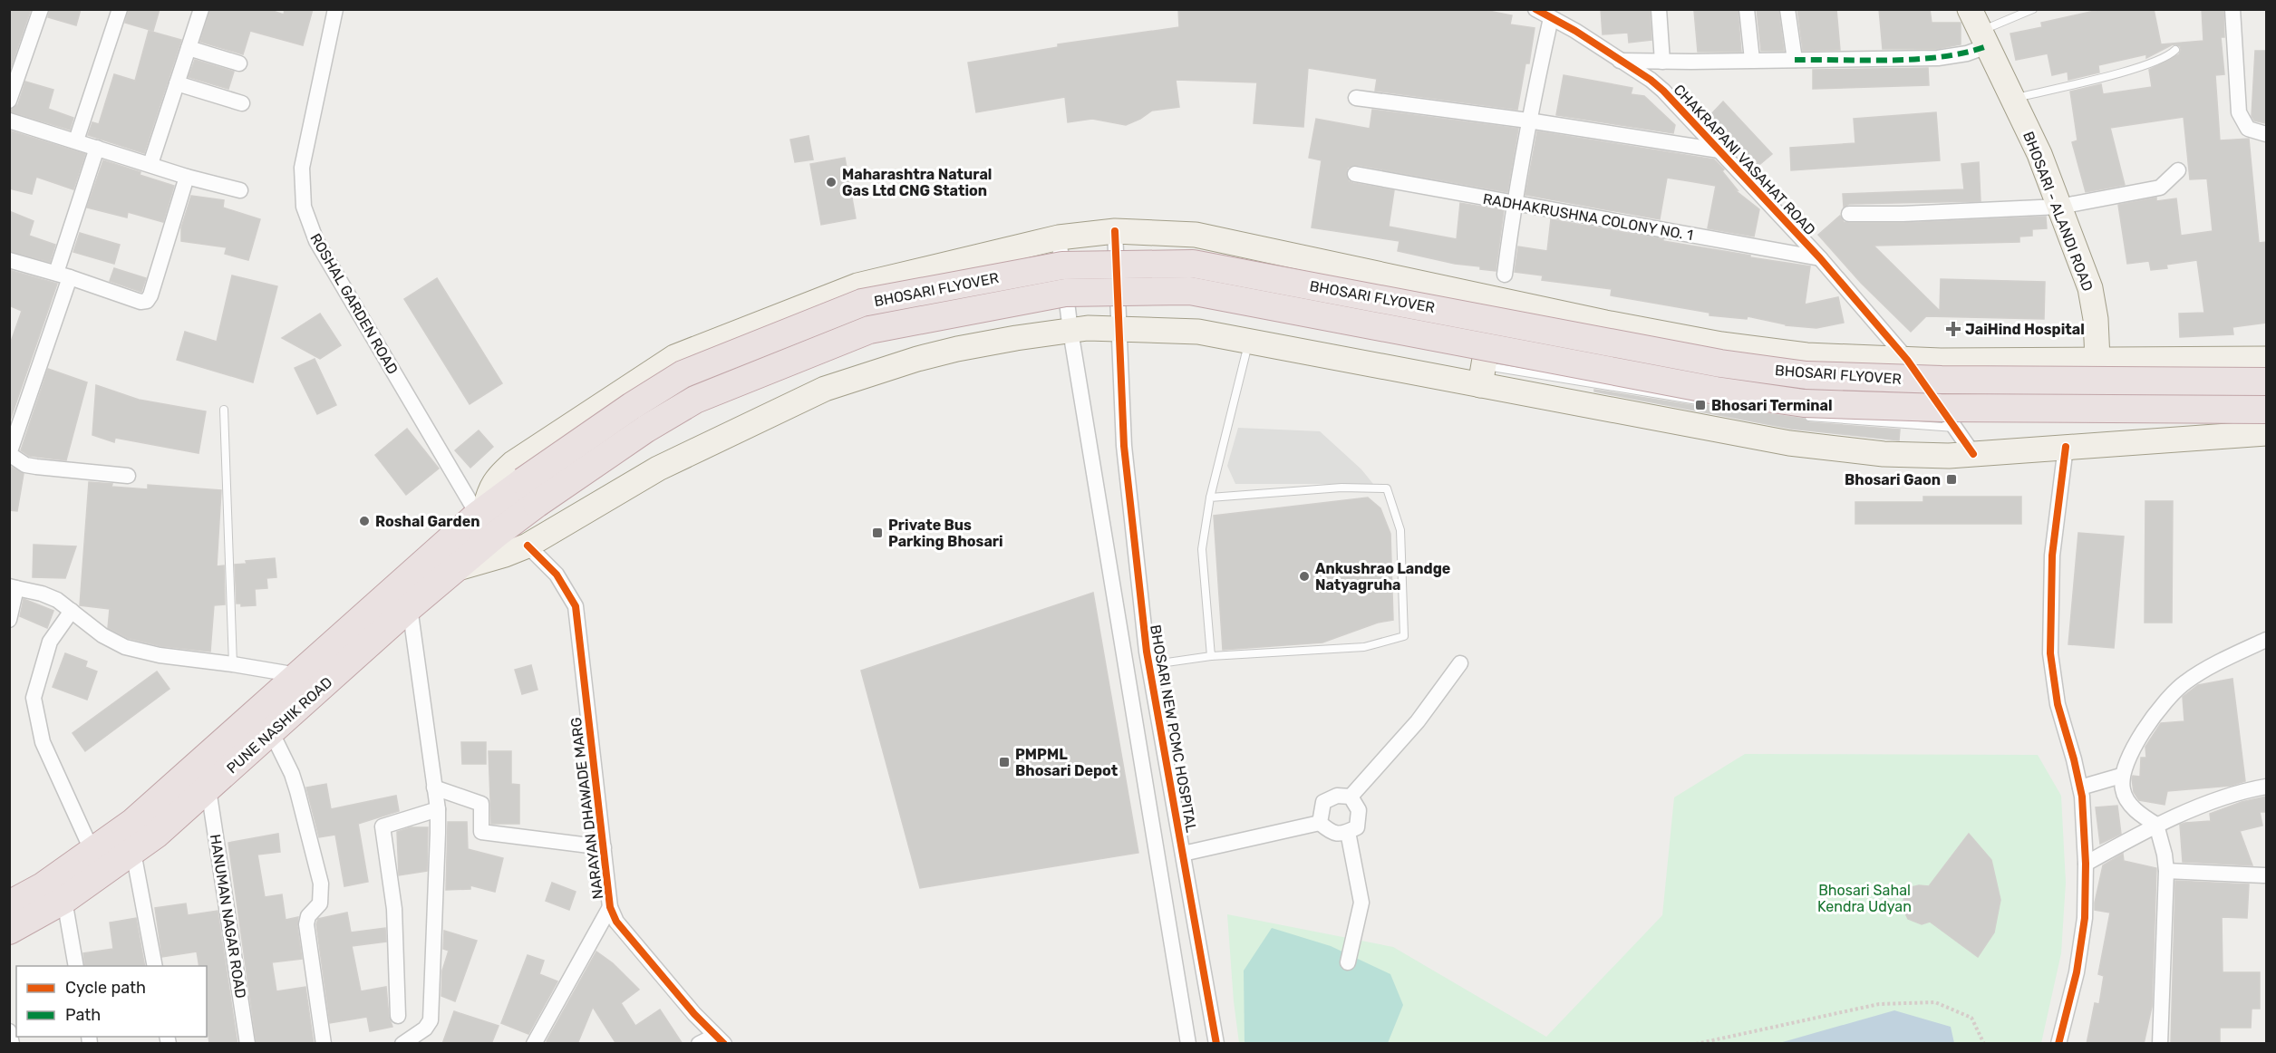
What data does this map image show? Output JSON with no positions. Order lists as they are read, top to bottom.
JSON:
{
  "streets": {
    "highway": ["BHOSARI FLYOVER", "PUNE NASHIK ROAD"],
    "main road": ["BHOSARI - ALANDI ROAD"],
    "street": [
      "CHAKRAPANI VASAHAT ROAD",
      "RADHAKRUSHNA COLONY NO. 1",
      "ROSHAL GARDEN ROAD",
      "BHOSARI NEW PCMC HOSPITAL",
      "NARAYAN DHAWADE MARG",
      "HANUMAN NAGAR ROAD"
    ]
  },
  "crossings": [
    ["CHAKRAPANI VASAHAT ROAD", "RADHAKRUSHNA COLONY NO. 1"],
    ["BHOSARI FLYOVER", "PUNE NASHIK ROAD"],
    ["ROSHAL GARDEN ROAD", "PUNE NASHIK ROAD"],
    ["PUNE NASHIK ROAD", "HANUMAN NAGAR ROAD"]
  ],
  "parks": ["Bhosari Sahal Kendra Udyan"],
  "places": {
    "other": ["Maharashtra Natural Gas Ltd CNG Station", "Roshal Garden", "Ankushrao Landge Natyagruha"],
    "health": ["JaiHind Hospital"],
    "transit": [
      "Bhosari Terminal",
      "Bhosari Gaon",
      "Private Bus Parking Bhosari",
      "PMPML Bhosari Depot"
    ]
  },
  "legend": ["Cycle path", "Path"]
}
